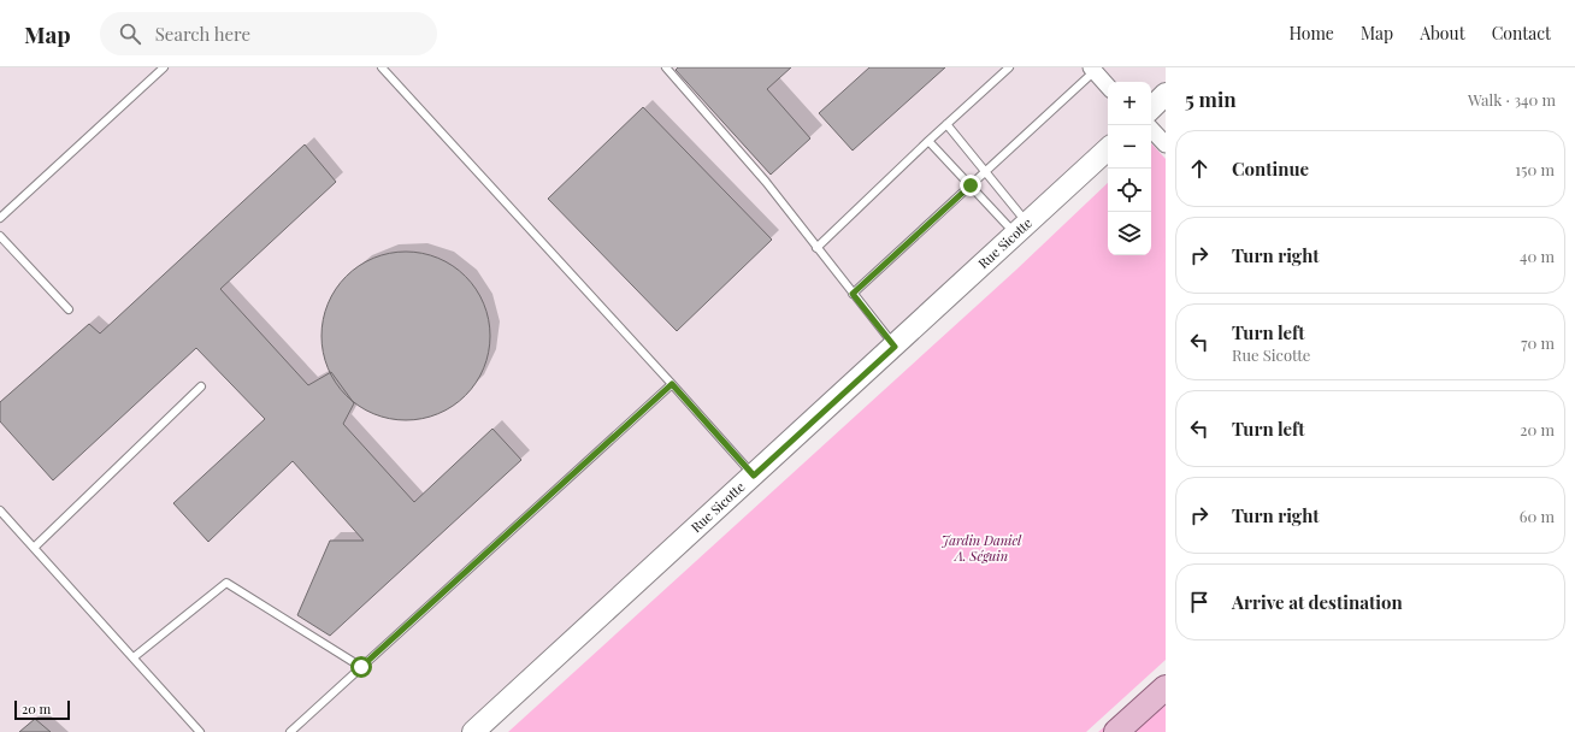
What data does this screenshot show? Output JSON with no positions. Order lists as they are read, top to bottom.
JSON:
{
  "streets": {
    "street": ["Rue Sicotte"]
  },
  "parks": ["Jardin Daniel A. Séguin"],
  "scale_bar": "20 m",
  "page": {
    "header": "Map",
    "search": "Search here",
    "nav": [
      "Home",
      "Map",
      "About",
      "Contact"
    ],
    "heading": ["5 min", "Walk · 340 m"],
    "map_buttons": ["+", "−"],
    "list": [
      ["Continue", "150 m"],
      ["Turn right", "40 m"],
      ["Turn left", "Rue Sicotte", "70 m"],
      ["Turn left", "20 m"],
      ["Turn right", "60 m"],
      "Arrive at destination"
    ],
    "scale": "20 m"
  }
}
